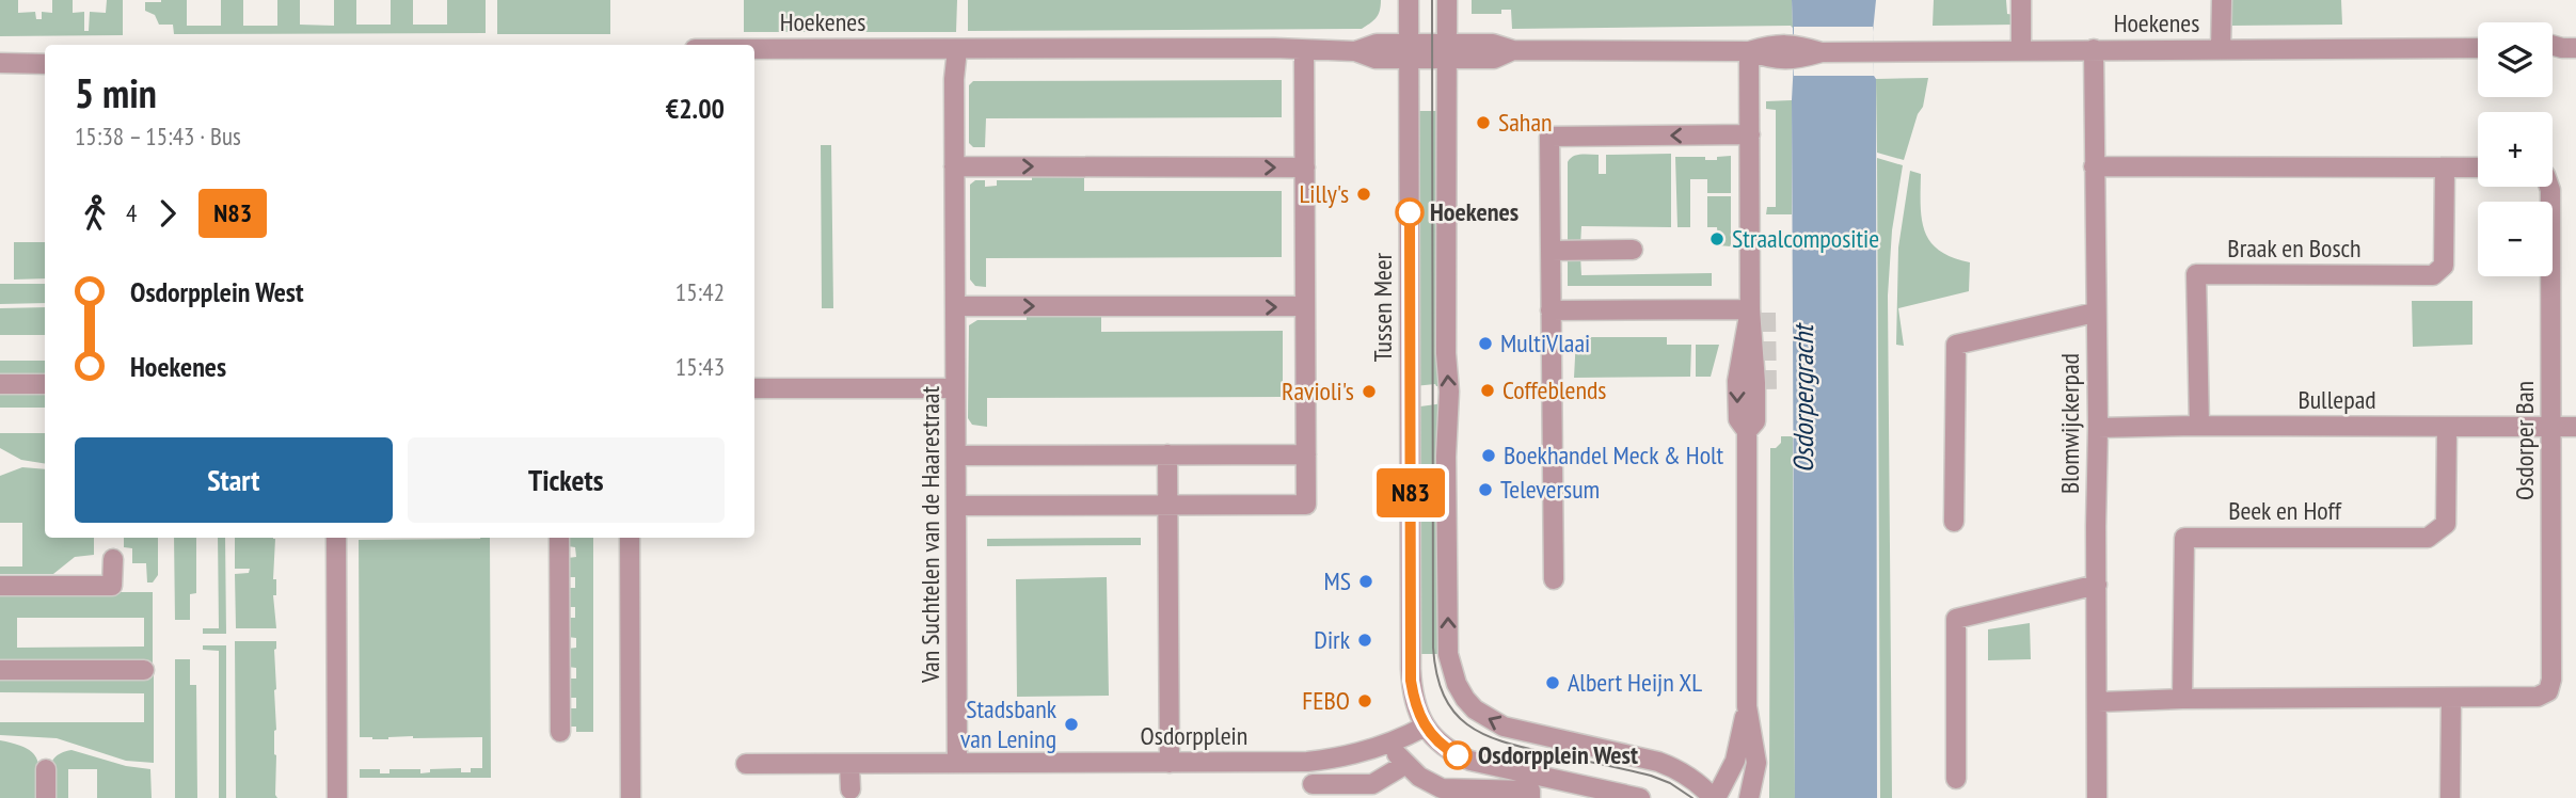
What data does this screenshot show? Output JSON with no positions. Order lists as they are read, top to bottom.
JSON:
{
  "streets": {
    "street": [
      "Hoekenes",
      "Braak en Bosch",
      "Tussen Meer",
      "Bullepad",
      "Blomwijckerpad",
      "Osdorper Ban",
      "Beek en Hoff",
      "Van Suchtelen van de Haarestraat",
      "Osdorpplein"
    ]
  },
  "crossings": [
    ["Hoekenes", "Tussen Meer"],
    ["Hoekenes", "Blomwijckerpad"],
    ["Hoekenes", "Van Suchtelen van de Haarestraat"],
    ["Braak en Bosch", "Bullepad"],
    ["Tussen Meer", "Osdorpplein"],
    ["Bullepad", "Blomwijckerpad"],
    ["Bullepad", "Osdorper Ban"],
    ["Bullepad", "Beek en Hoff"],
    ["Van Suchtelen van de Haarestraat", "Osdorpplein"]
  ],
  "water": ["Osdorpergracht"],
  "places": [
    "Sahan",
    "Lilly's",
    "Hoekenes",
    "Straalcompositie",
    "MultiVlaai",
    "Coffeblends",
    "Ravioli's",
    "Boekhandel Meck & Holt",
    "Televersum",
    "MS",
    "Dirk",
    "Albert Heijn XL",
    "FEBO",
    "Stadsbank van Lening",
    "Osdorpplein West"
  ],
  "lines": ["bus line N83"],
  "page": {
    "on_map": "N83",
    "map_buttons": ["+", "−"],
    "heading": ["5 min", "15:38 – 15:43 · Bus", "€2.00"],
    "legs": ["4", "N83"],
    "list": [
      {
        "name": "Osdorpplein West",
        "value": "15:42"
      },
      {
        "name": "Hoekenes",
        "value": "15:43"
      }
    ],
    "buttons": ["Start", "Tickets"]
  }
}
